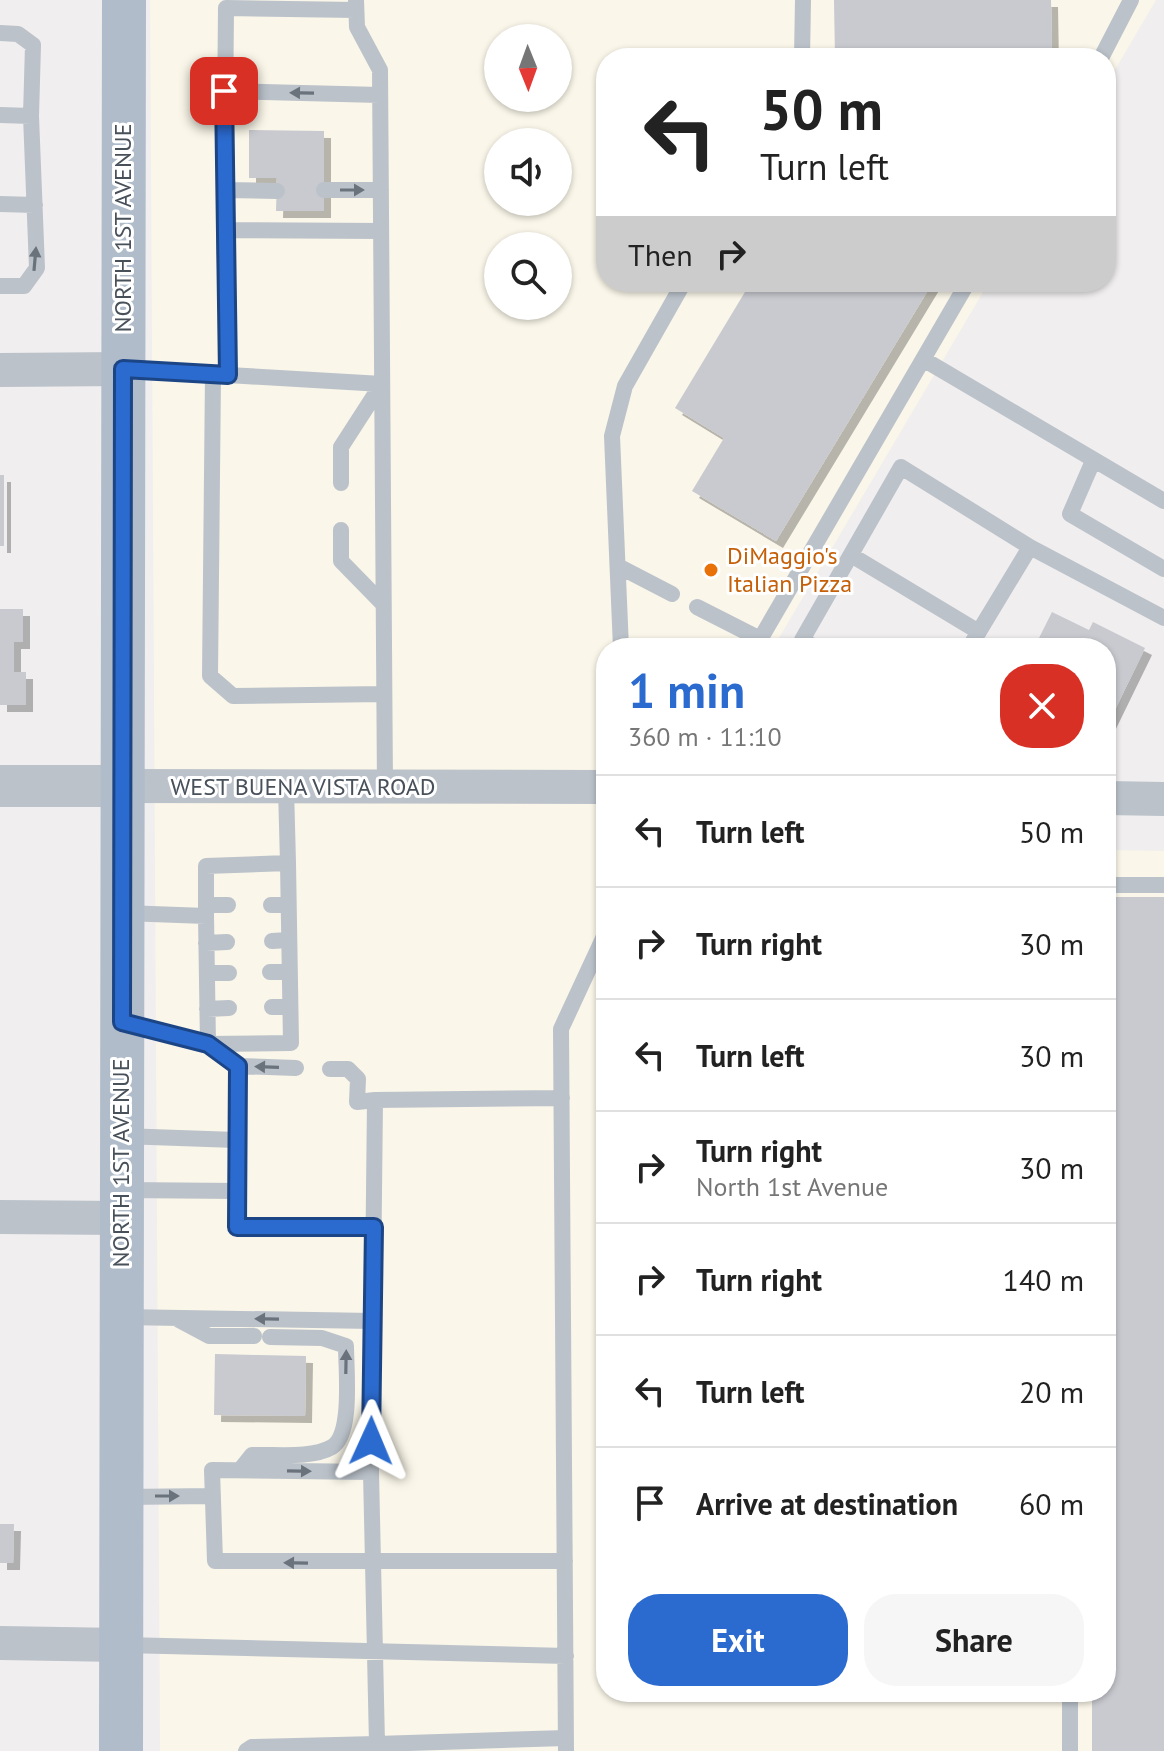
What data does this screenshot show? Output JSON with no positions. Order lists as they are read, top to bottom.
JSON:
{
  "streets": {
    "main road": ["NORTH 1ST AVENUE"],
    "street": ["WEST BUENA VISTA ROAD"]
  },
  "crossings": [
    ["NORTH 1ST AVENUE", "WEST BUENA VISTA ROAD"]
  ],
  "places": ["DiMaggio's Italian Pizza"],
  "north": "bottom",
  "page": {
    "turn": ["50 m", "Turn left"],
    "then": "Then",
    "heading": ["1 min", "360 m · 11:10"],
    "list": [
      {
        "name": "Turn left",
        "value": "50 m"
      },
      {
        "name": "Turn right",
        "value": "30 m"
      },
      {
        "name": "Turn left",
        "value": "30 m"
      },
      {
        "name": "Turn right",
        "note": "North 1st Avenue",
        "value": "30 m"
      },
      {
        "name": "Turn right",
        "value": "140 m"
      },
      {
        "name": "Turn left",
        "value": "20 m"
      },
      {
        "name": "Arrive at destination",
        "value": "60 m"
      }
    ],
    "buttons": ["Exit", "Share"]
  }
}
